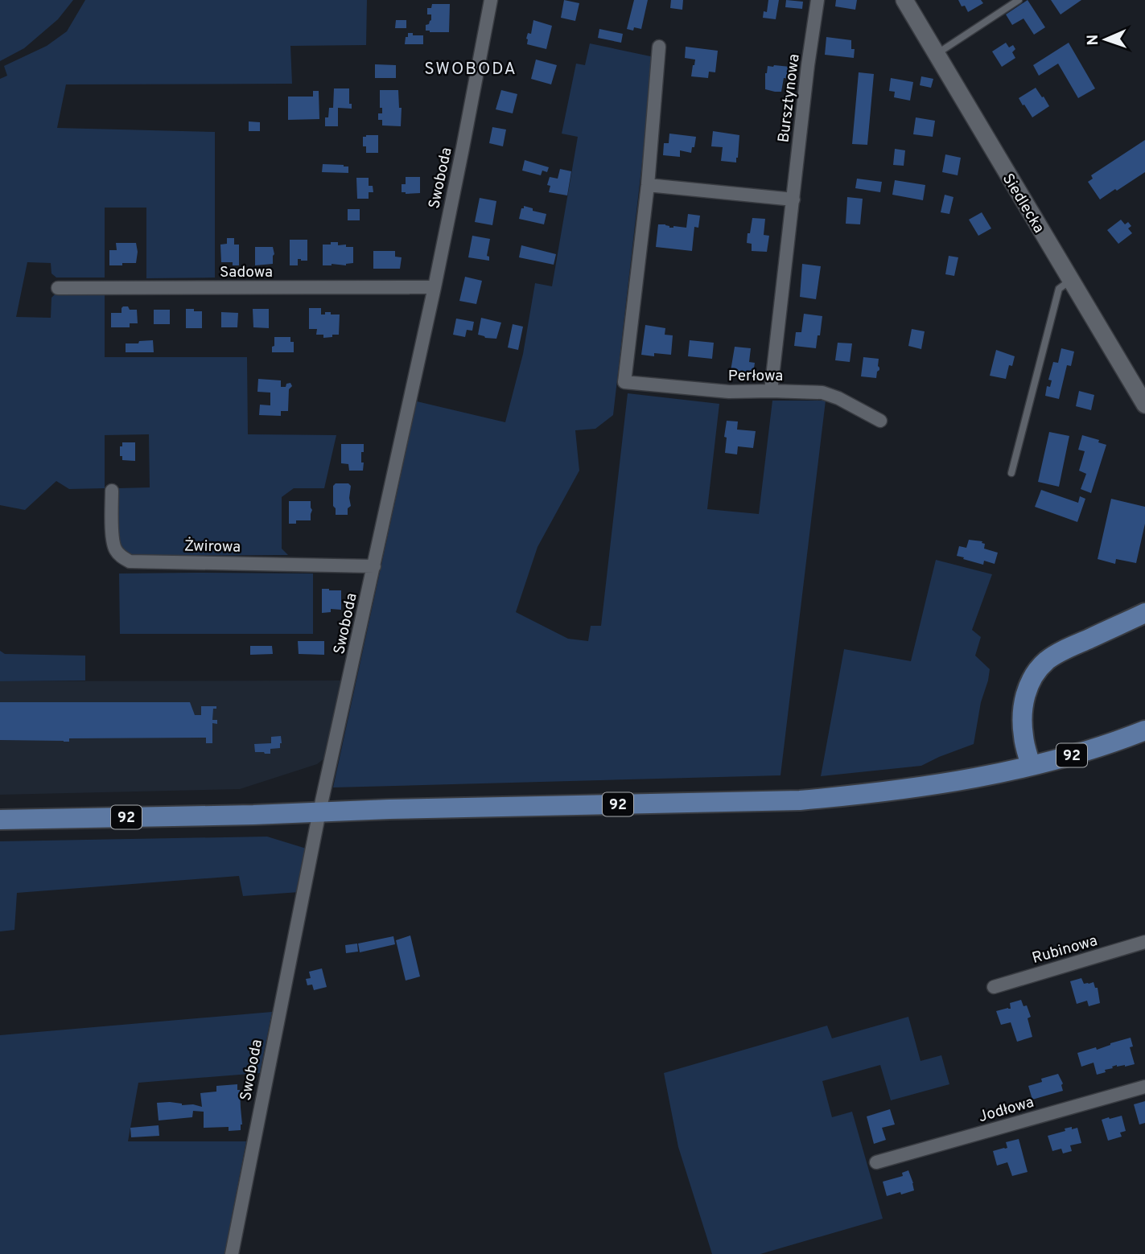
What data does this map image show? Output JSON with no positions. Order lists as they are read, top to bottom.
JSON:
{
  "streets": {
    "main road": ["Siedlecka", "92"],
    "street": [
      "Bursztynowa",
      "Swoboda",
      "Sadowa",
      "Perłowa",
      "Żwirowa",
      "Rubinowa",
      "Jodłowa"
    ]
  },
  "crossings": [
    ["Bursztynowa", "Perłowa"],
    ["Swoboda", "Sadowa"],
    ["Swoboda", "Żwirowa"],
    ["Swoboda", "92"]
  ],
  "districts": ["SWOBODA"],
  "north": "left"
}
